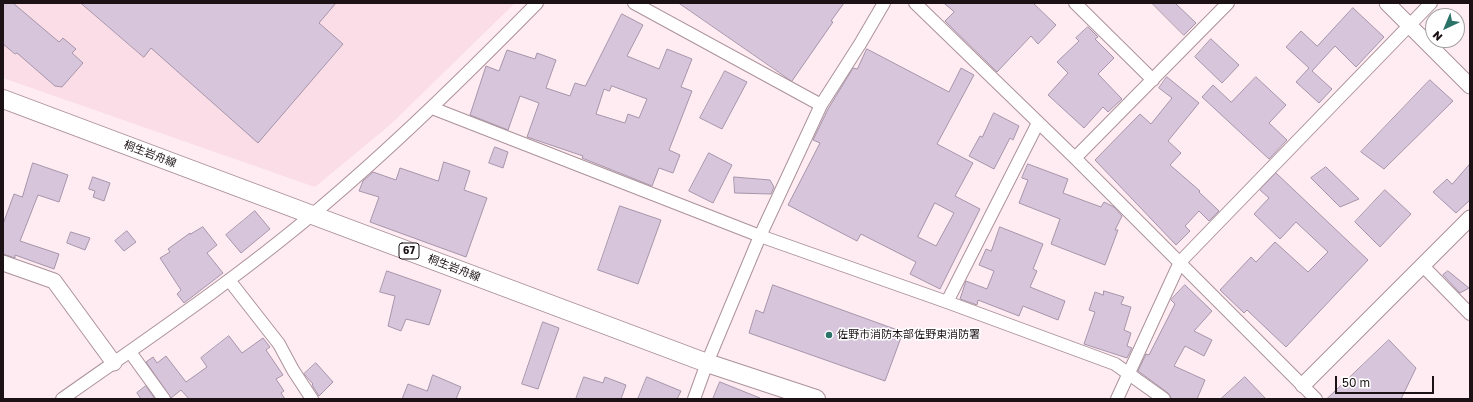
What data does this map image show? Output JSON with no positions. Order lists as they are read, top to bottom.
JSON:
{
  "streets": {
    "main road": ["桐生岩舟線", "67"]
  },
  "places": ["佐野市消防本部佐野東消防署"],
  "scale_bar": "50 m",
  "north": "bottom left"
}
